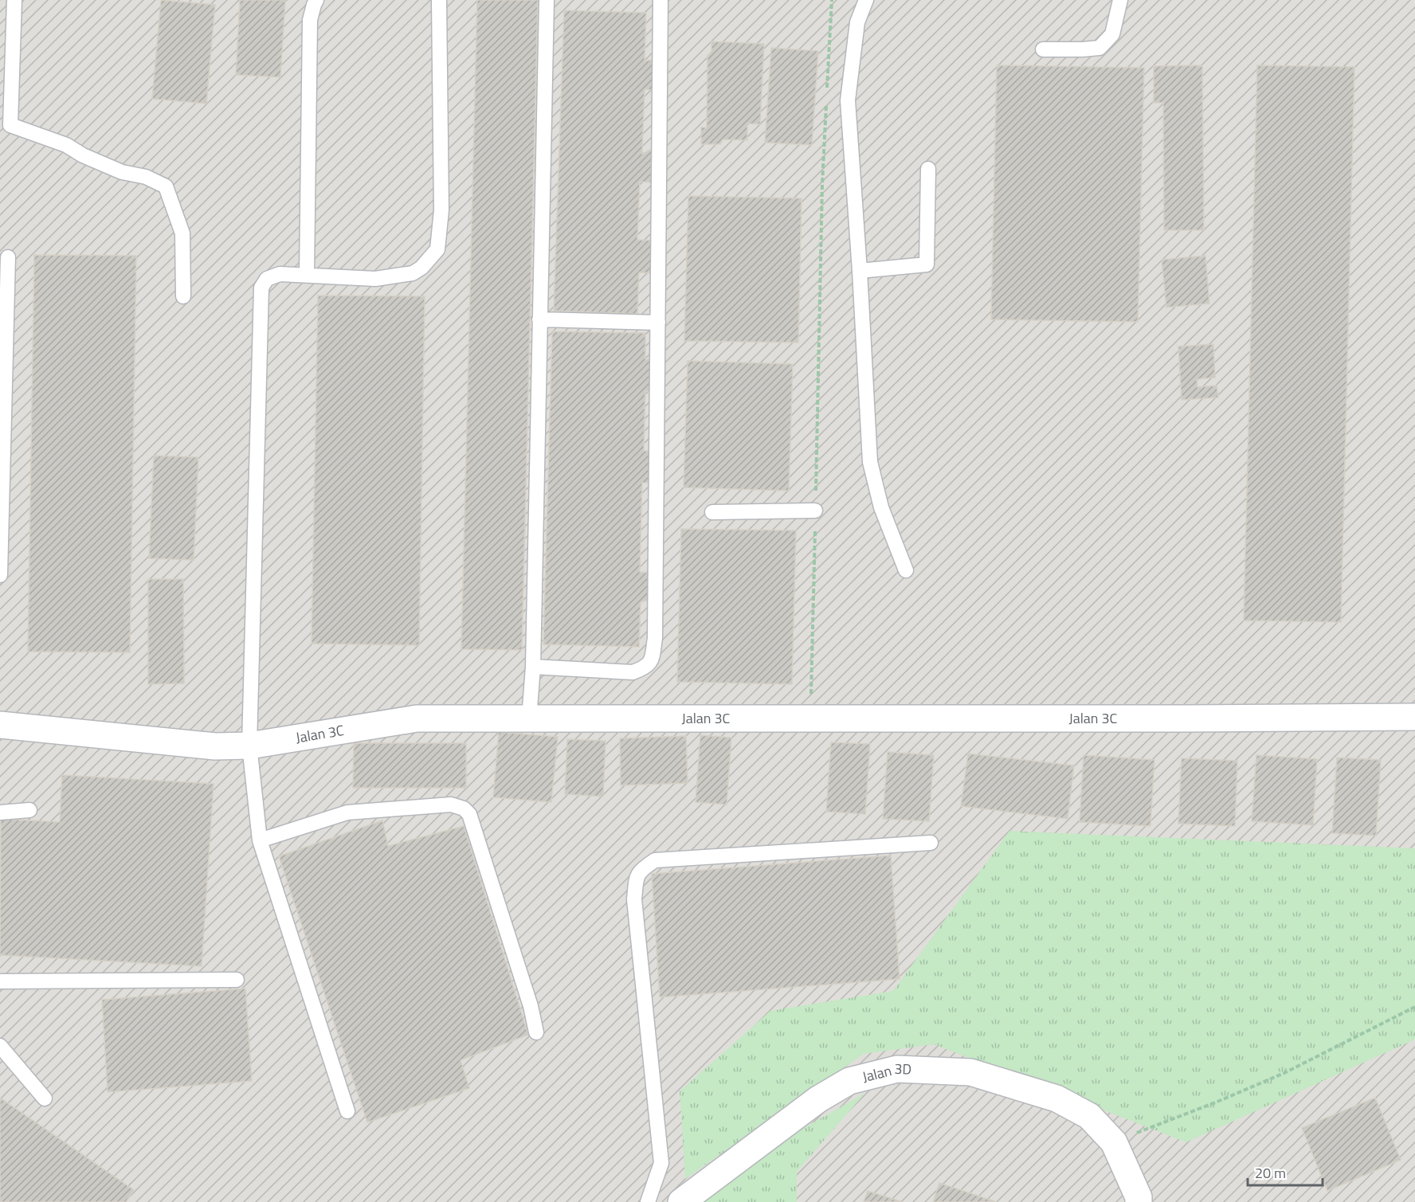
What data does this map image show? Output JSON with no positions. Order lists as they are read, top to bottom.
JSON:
{
  "streets": {
    "street": ["Jalan 3C", "Jalan 3D"]
  },
  "scale_bar": "20 m"
}
